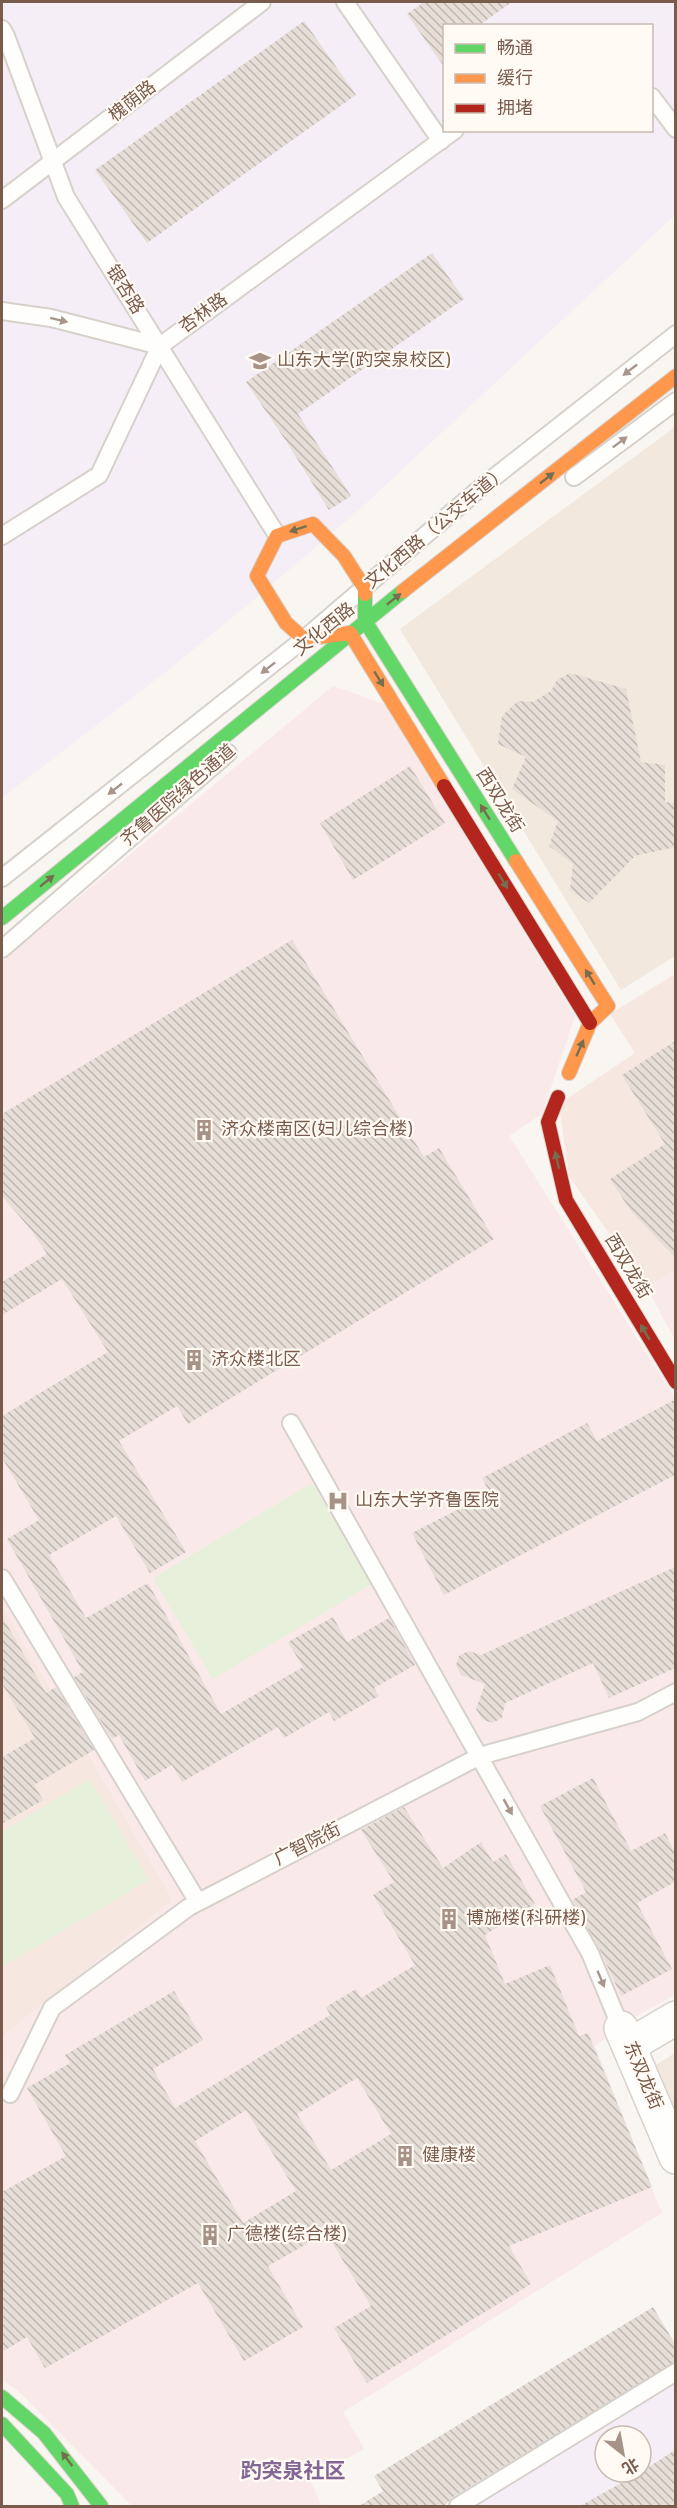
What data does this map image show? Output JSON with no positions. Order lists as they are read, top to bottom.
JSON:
{
  "streets": {
    "street": ["文化西路", "西双龙街", "东双龙街"],
    "lane": [
      "槐荫路",
      "银杏路",
      "杏林路",
      "文化西路（公交车道）",
      "齐鲁医院绿色通道",
      "广智院街"
    ]
  },
  "crossings": [
    ["槐荫路", "银杏路"],
    ["银杏路", "杏林路"],
    ["银杏路", "文化西路（公交车道）"],
    ["文化西路", "齐鲁医院绿色通道"],
    ["文化西路", "西双龙街"],
    ["齐鲁医院绿色通道", "西双龙街"]
  ],
  "one_way": ["文化西路（公交车道）", "文化西路", "齐鲁医院绿色通道"],
  "districts": ["趵突泉社区"],
  "places": {
    "school or university": ["山东大学(趵突泉校区)"],
    "building": [
      "济众楼南区(妇儿综合楼)",
      "济众楼北区",
      "博施楼(科研楼)",
      "健康楼",
      "广德楼(综合楼)"
    ],
    "hospital": ["山东大学齐鲁医院"]
  },
  "legend": ["畅通", "缓行", "拥堵"],
  "north": "bottom right"
}
